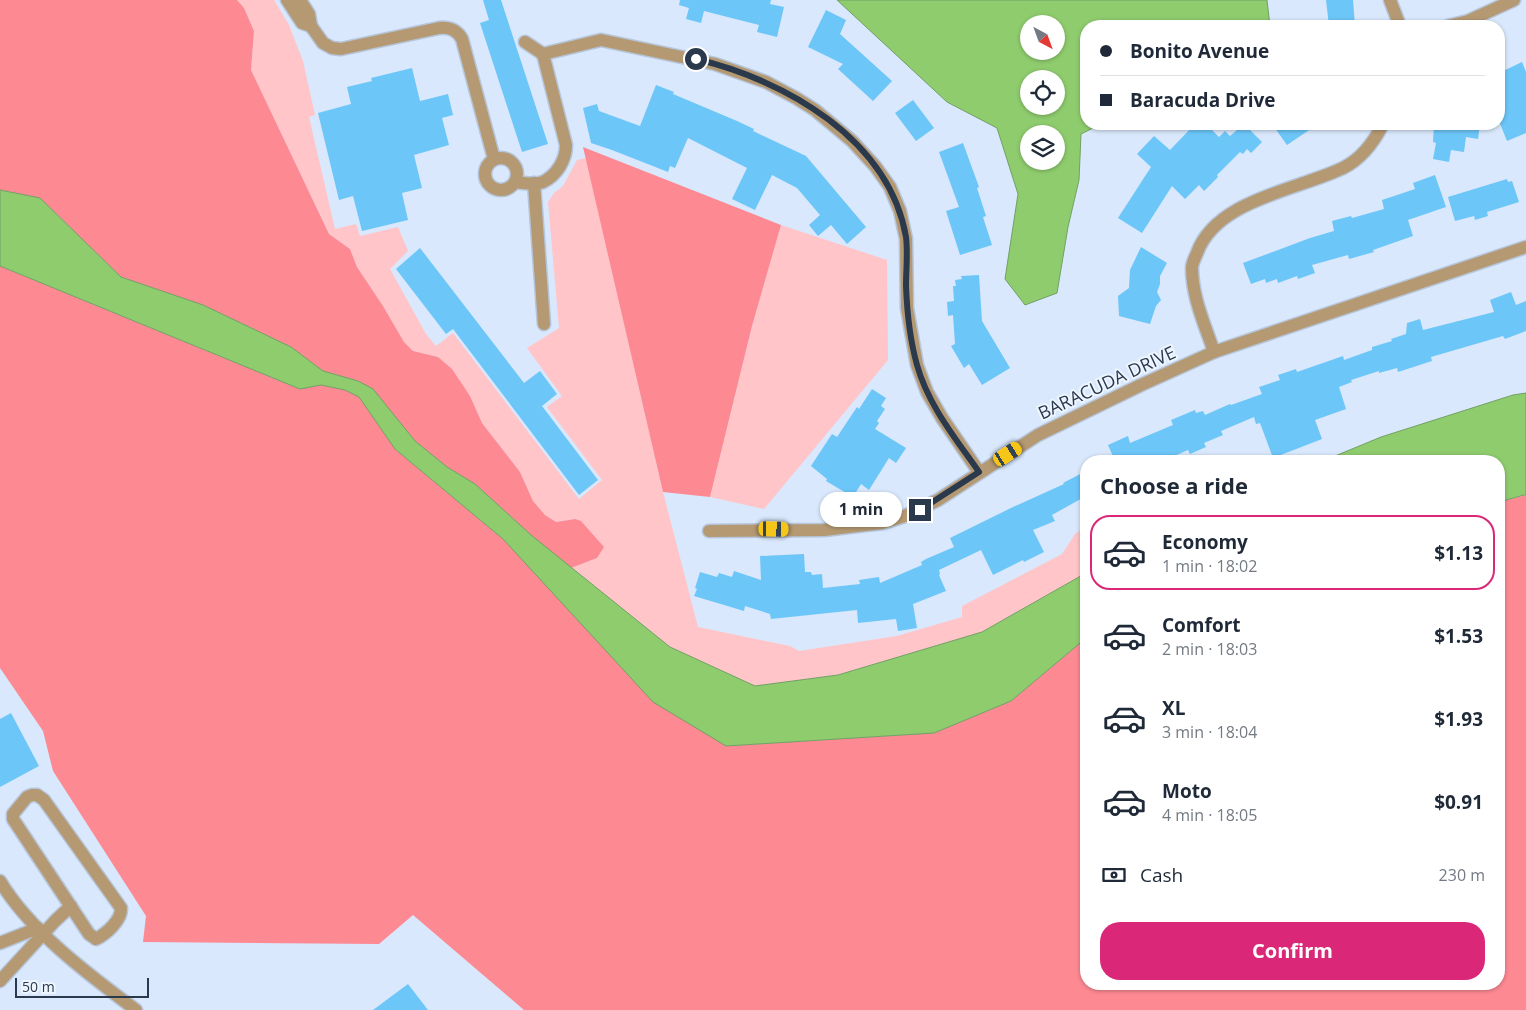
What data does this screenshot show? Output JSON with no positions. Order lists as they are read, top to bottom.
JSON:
{
  "streets": {
    "street": ["BARACUDA DRIVE"]
  },
  "scale_bar": "50 m",
  "north": "bottom right",
  "page": {
    "banner": ["Bonito Avenue", "Baracuda Drive"],
    "heading": "Choose a ride",
    "bubble": "1 min",
    "list": [
      {
        "name": "Economy",
        "note": "1 min · 18:02",
        "value": "$1.13"
      },
      {
        "name": "Comfort",
        "note": "2 min · 18:03",
        "value": "$1.53"
      },
      {
        "name": "XL",
        "note": "3 min · 18:04",
        "value": "$1.93"
      },
      {
        "name": "Moto",
        "note": "4 min · 18:05",
        "value": "$0.91"
      }
    ],
    "pay": ["Cash", "230 m"],
    "buttons": "Confirm",
    "scale": "50 m"
  }
}
